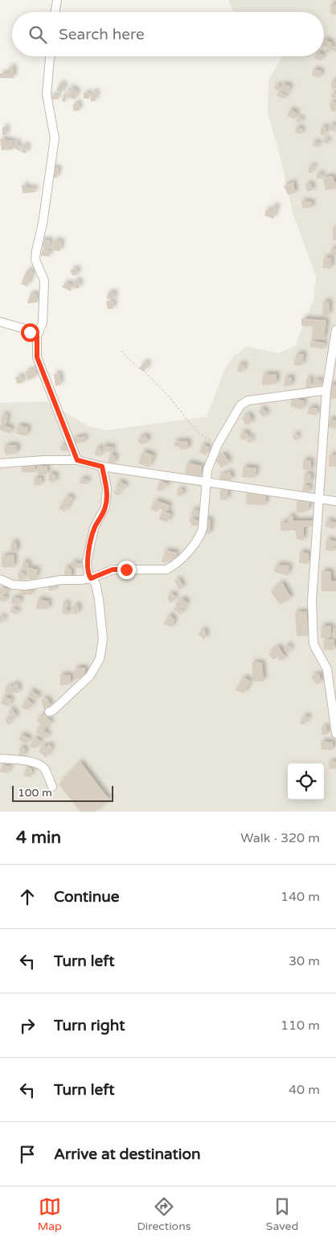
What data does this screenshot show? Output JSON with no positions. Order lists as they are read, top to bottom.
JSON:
{
  "scale_bar": "100 m",
  "page": {
    "search": "Search here",
    "scale": "100 m",
    "heading": ["4 min", "Walk · 320 m"],
    "list": [
      ["Continue", "140 m"],
      ["Turn left", "30 m"],
      ["Turn right", "110 m"],
      ["Turn left", "40 m"],
      "Arrive at destination"
    ],
    "nav": ["Map", "Directions", "Saved"]
  }
}
